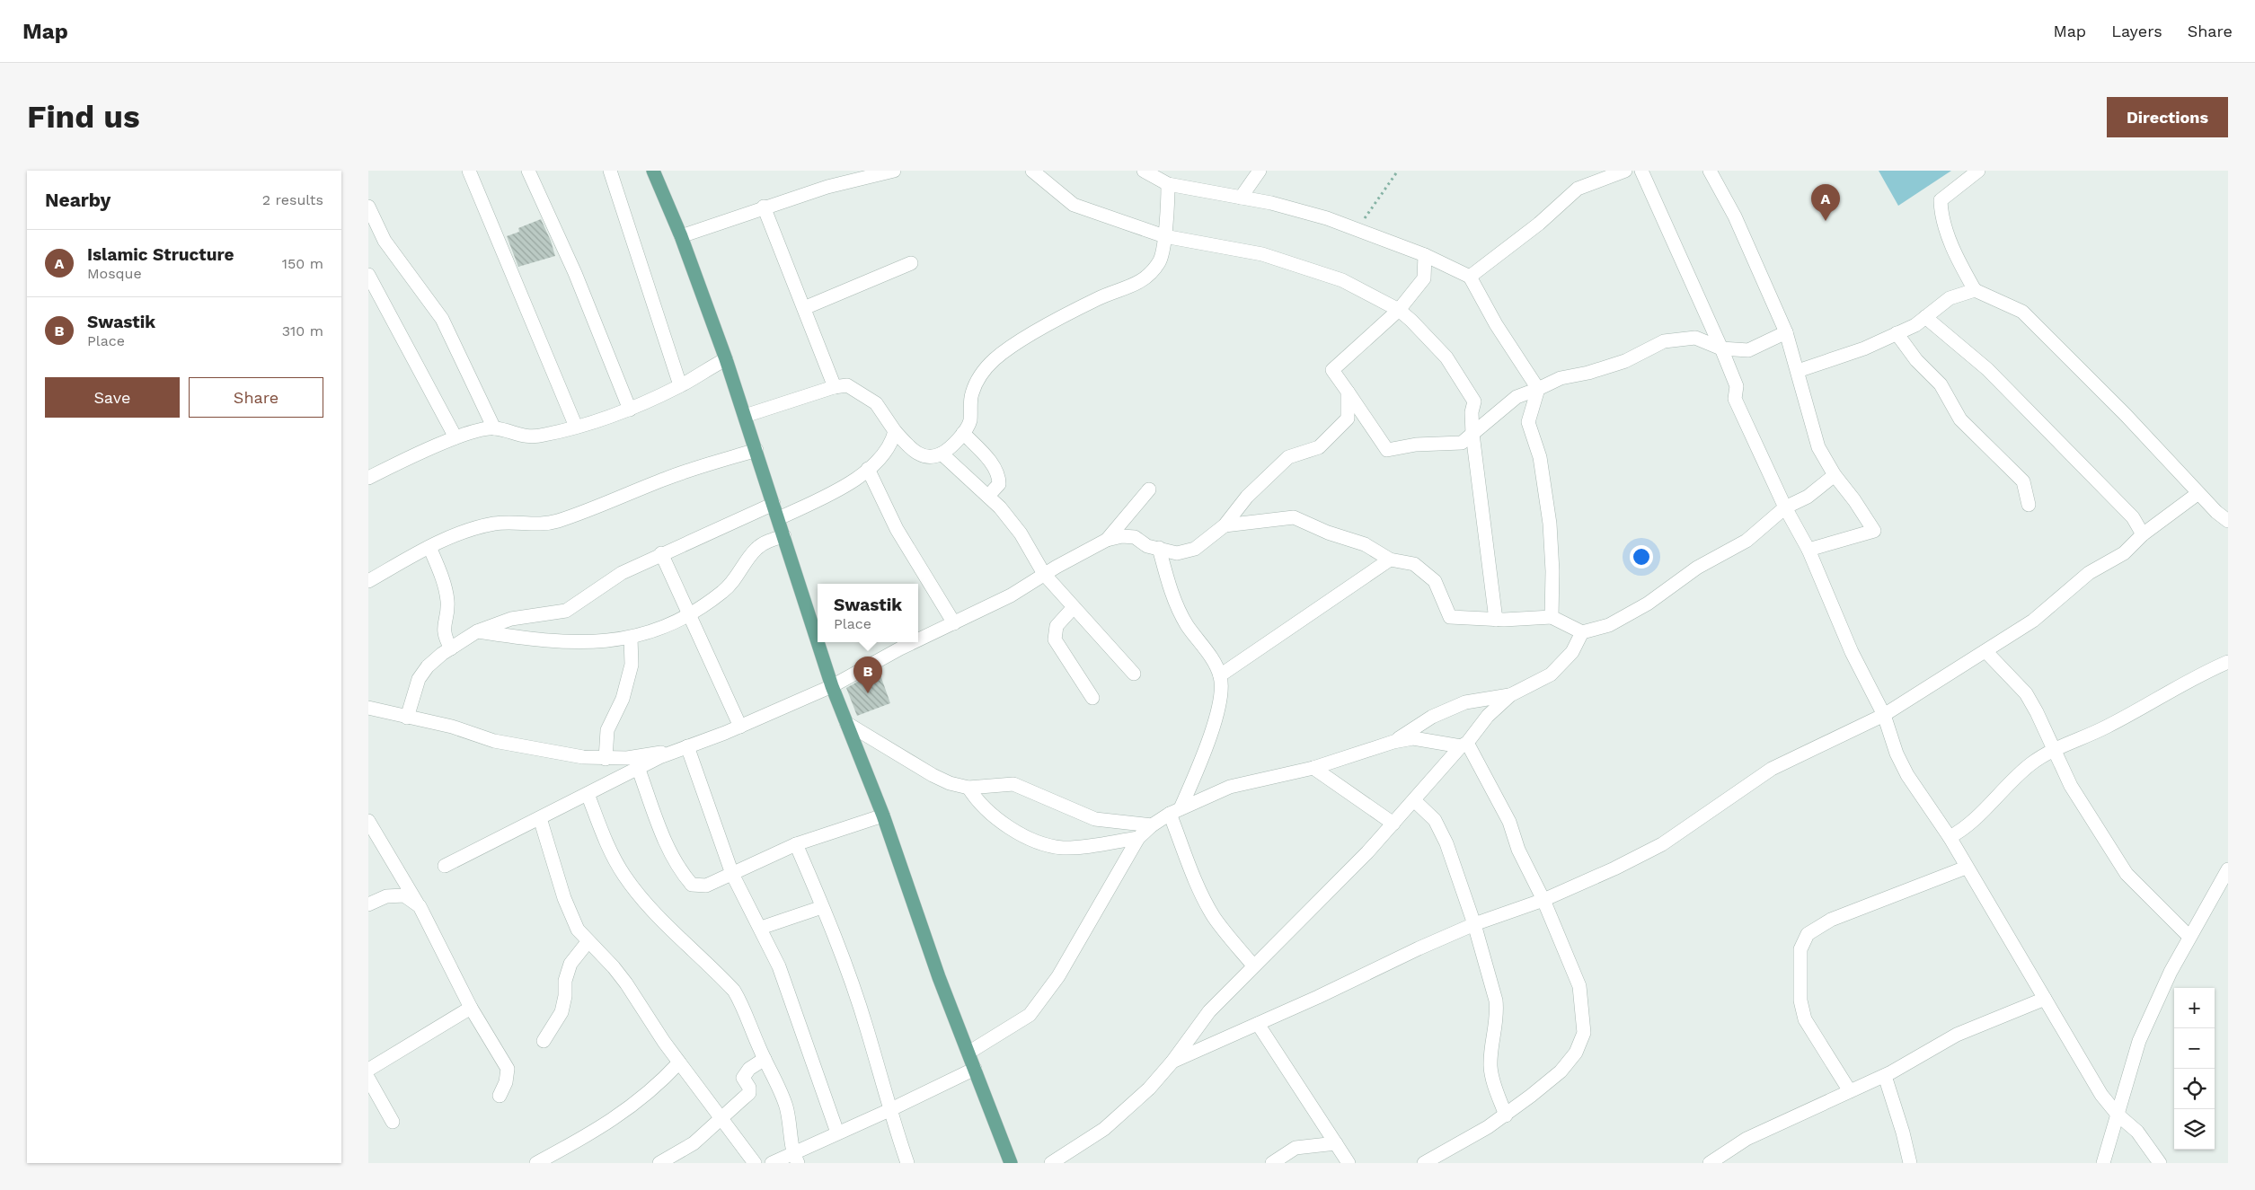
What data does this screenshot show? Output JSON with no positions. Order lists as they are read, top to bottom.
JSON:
{
  "page": {
    "header": "Map",
    "nav": ["Map", "Layers", "Share"],
    "buttons": [
      "Directions",
      ["Save", "Share"]
    ],
    "title": "Find us",
    "heading": ["Nearby", "2 results"],
    "pins": ["A", "B"],
    "list": [
      {
        "mark": "A",
        "name": "Islamic Structure",
        "note": "Mosque",
        "value": "150 m"
      },
      {
        "mark": "B",
        "name": "Swastik",
        "note": "Place",
        "value": "310 m"
      }
    ],
    "popup": ["Swastik", "Place"],
    "map_buttons": ["+", "−"]
  }
}
